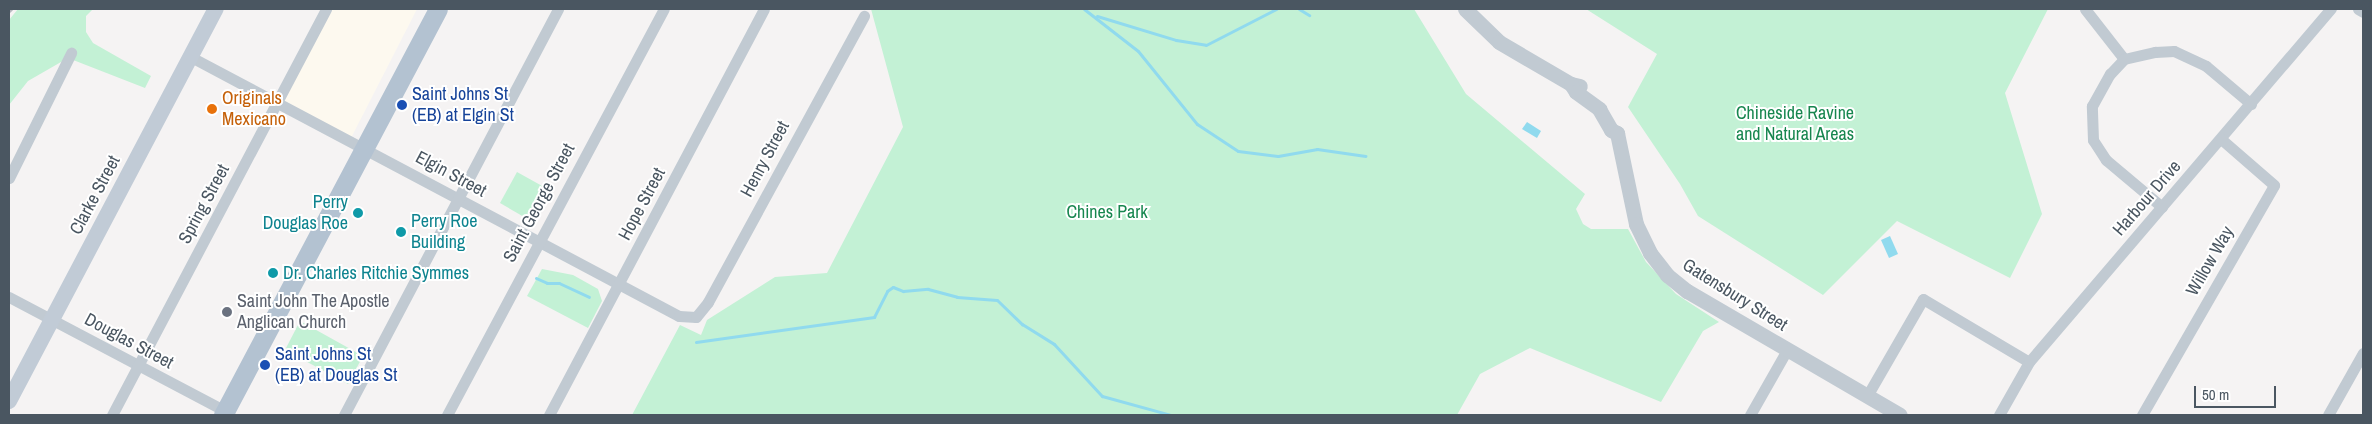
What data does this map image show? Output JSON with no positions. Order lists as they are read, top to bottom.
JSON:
{
  "streets": {
    "main road": ["Clarke Street"],
    "street": [
      "Henry Street",
      "Elgin Street",
      "Harbour Drive",
      "Saint George Street",
      "Spring Street",
      "Hope Street",
      "Willow Way",
      "Gatensbury Street",
      "Douglas Street"
    ]
  },
  "crossings": [
    ["Henry Street", "Elgin Street"],
    ["Elgin Street", "Clarke Street"],
    ["Elgin Street", "Saint George Street"],
    ["Elgin Street", "Spring Street"],
    ["Elgin Street", "Hope Street"],
    ["Clarke Street", "Douglas Street"],
    ["Harbour Drive", "Willow Way"],
    ["Spring Street", "Douglas Street"]
  ],
  "parks": ["Chineside Ravine and Natural Areas", "Chines Park"],
  "places": [
    "Saint Johns St (EB) at Elgin St",
    "Originals Mexicano",
    "Perry Douglas Roe",
    "Perry Roe Building",
    "Dr. Charles Ritchie Symmes",
    "Saint John The Apostle Anglican Church",
    "Saint Johns St (EB) at Douglas St"
  ],
  "scale_bar": "50 m"
}
